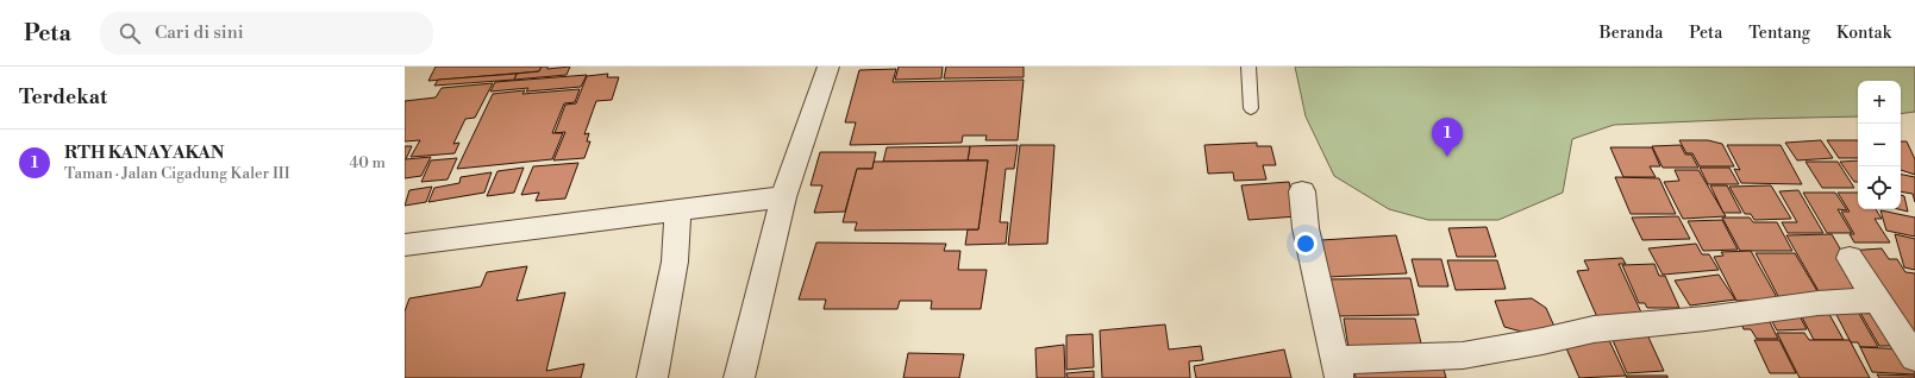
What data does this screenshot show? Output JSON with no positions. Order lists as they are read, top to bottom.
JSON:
{
  "page": {
    "header": "Peta",
    "search": "Cari di sini",
    "nav": [
      "Beranda",
      "Peta",
      "Tentang",
      "Kontak"
    ],
    "heading": "Terdekat",
    "map_buttons": ["+", "−"],
    "pins": "1",
    "list": [
      {
        "mark": "1",
        "name": "RTH KANAYAKAN",
        "note": "Taman · Jalan Cigadung Kaler III",
        "value": "40 m"
      }
    ]
  }
}
